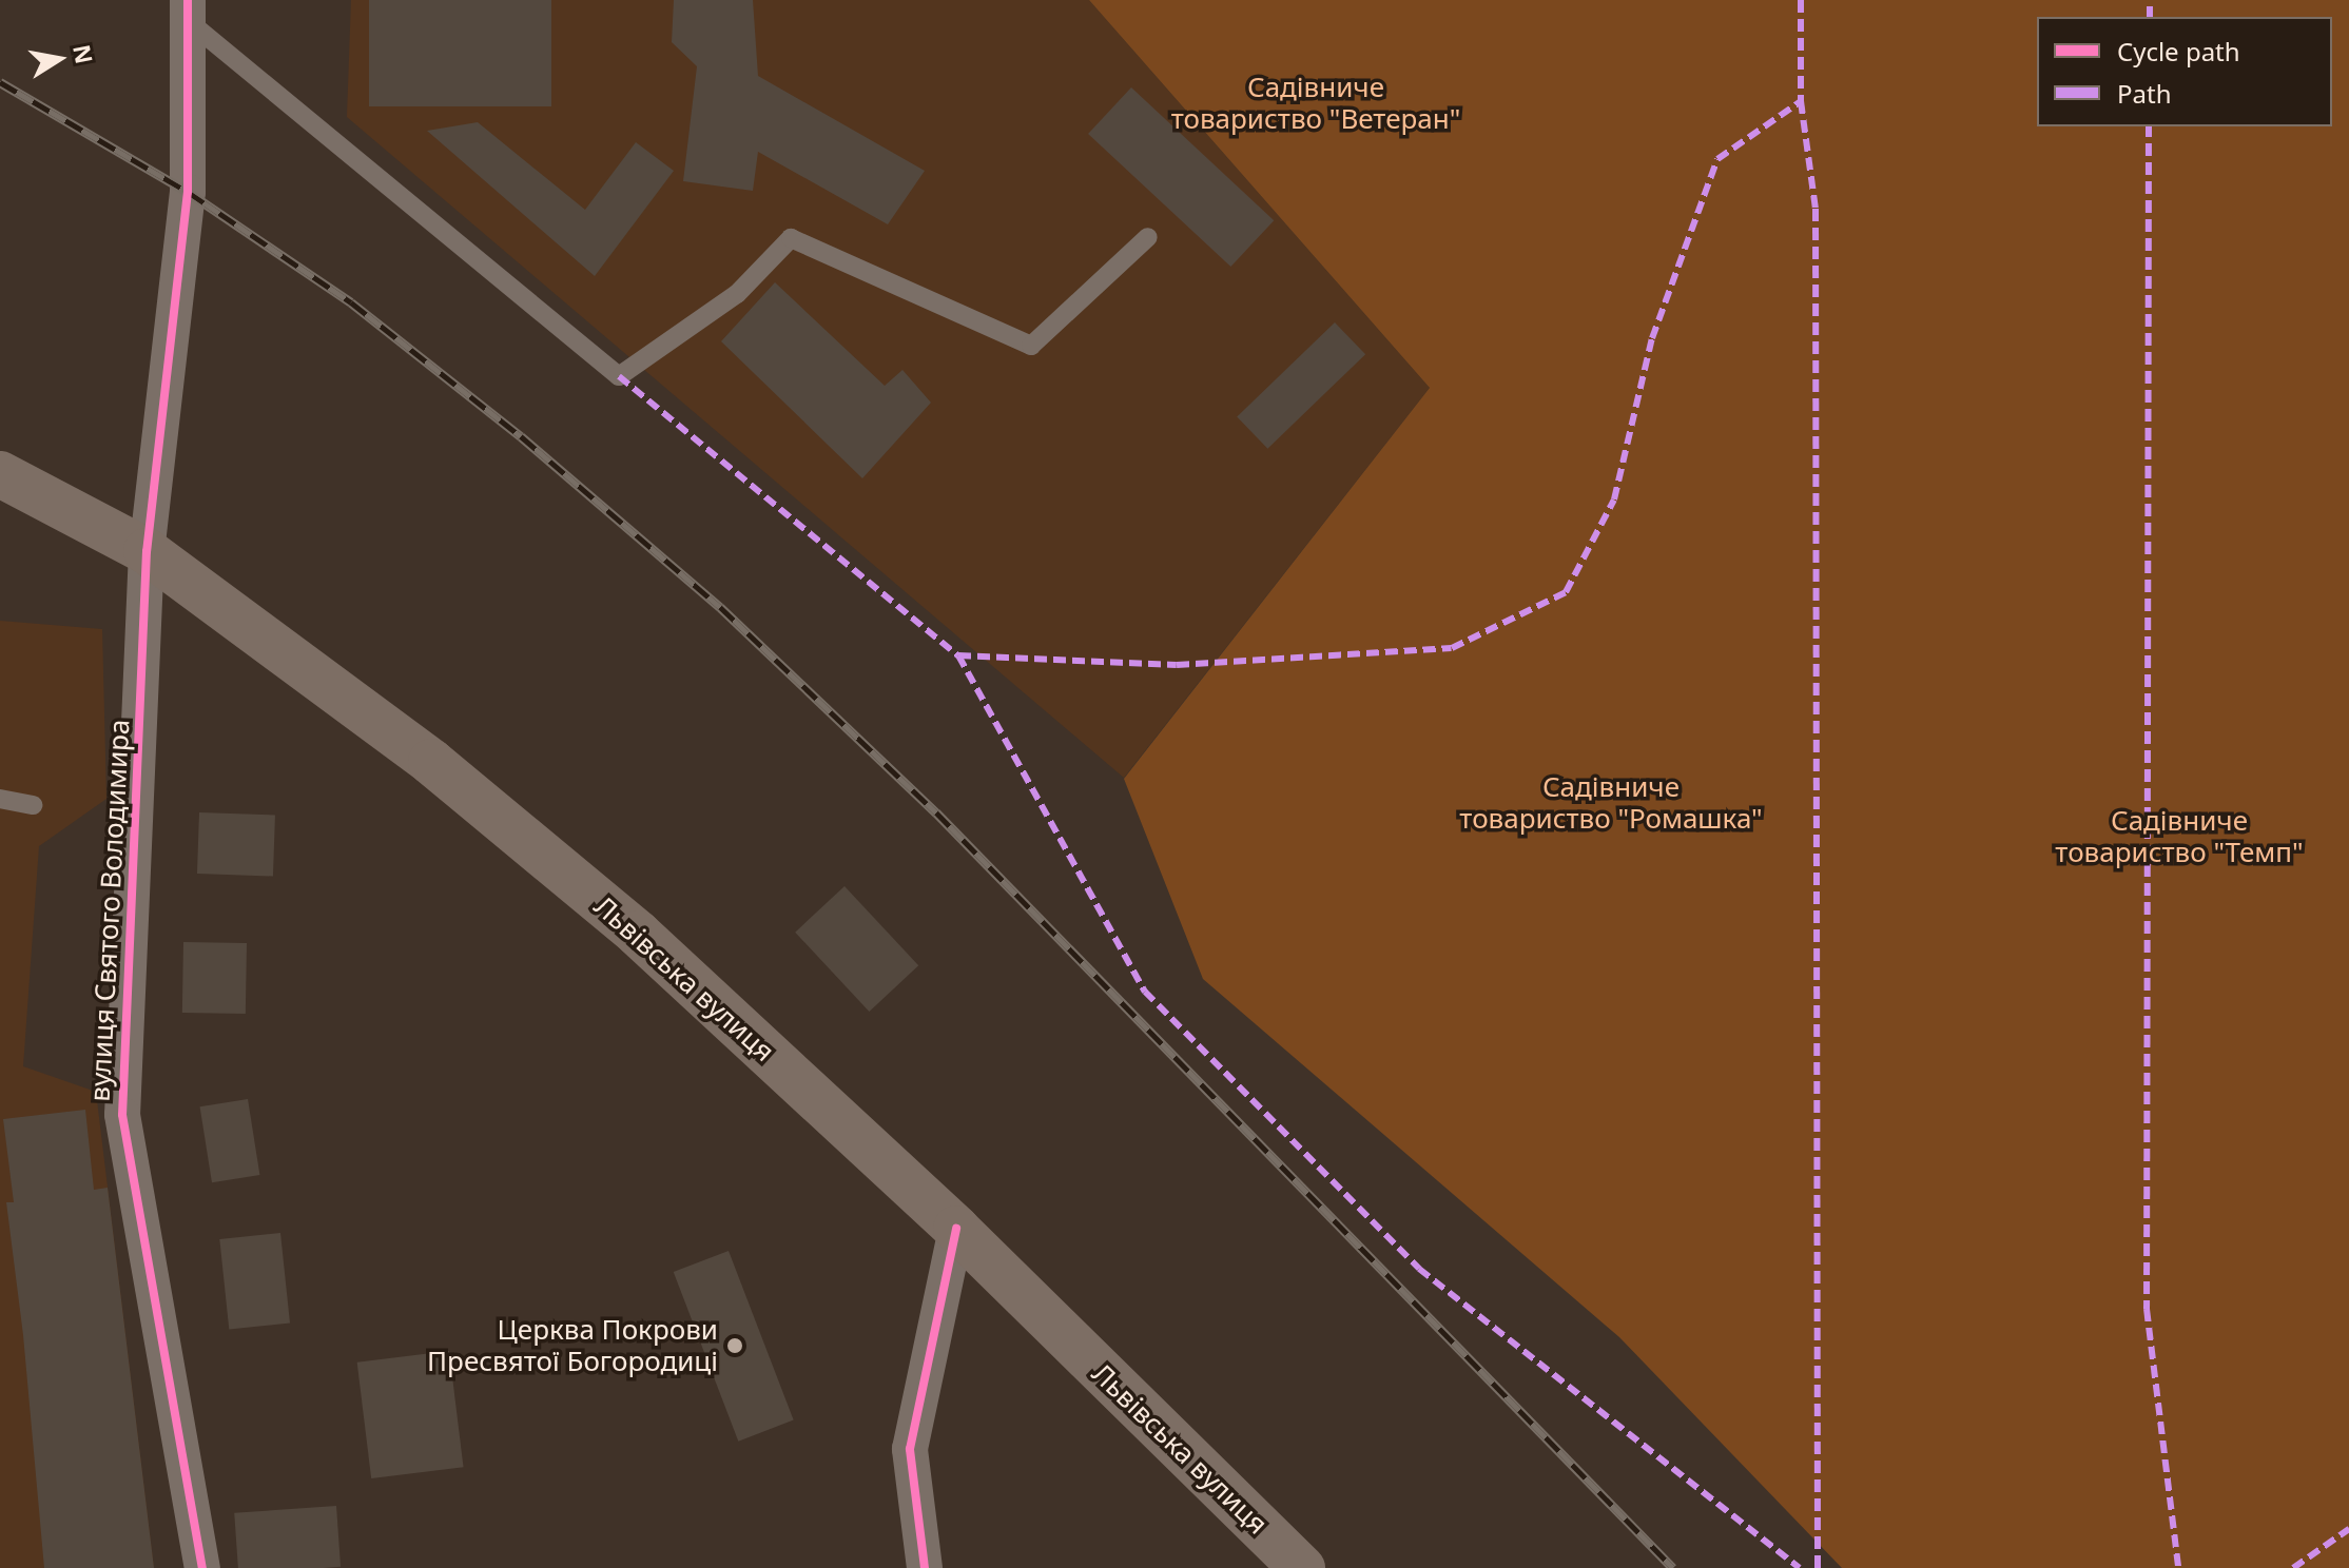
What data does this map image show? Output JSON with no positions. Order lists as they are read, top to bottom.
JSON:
{
  "streets": {
    "main road": ["Львівська вулиця"],
    "street": ["вулиця Святого Володимира"]
  },
  "crossings": [
    ["вулиця Святого Володимира", "Львівська вулиця"]
  ],
  "parks": ["Садівниче товариство \"Ветеран\"", "Садівниче товариство \"Ромашка\"", "Садівниче товариство \"Темп\""],
  "places": ["Церква Покрови Пресвятої Богородиці"],
  "legend": ["Cycle path", "Path"],
  "north": "right"
}
